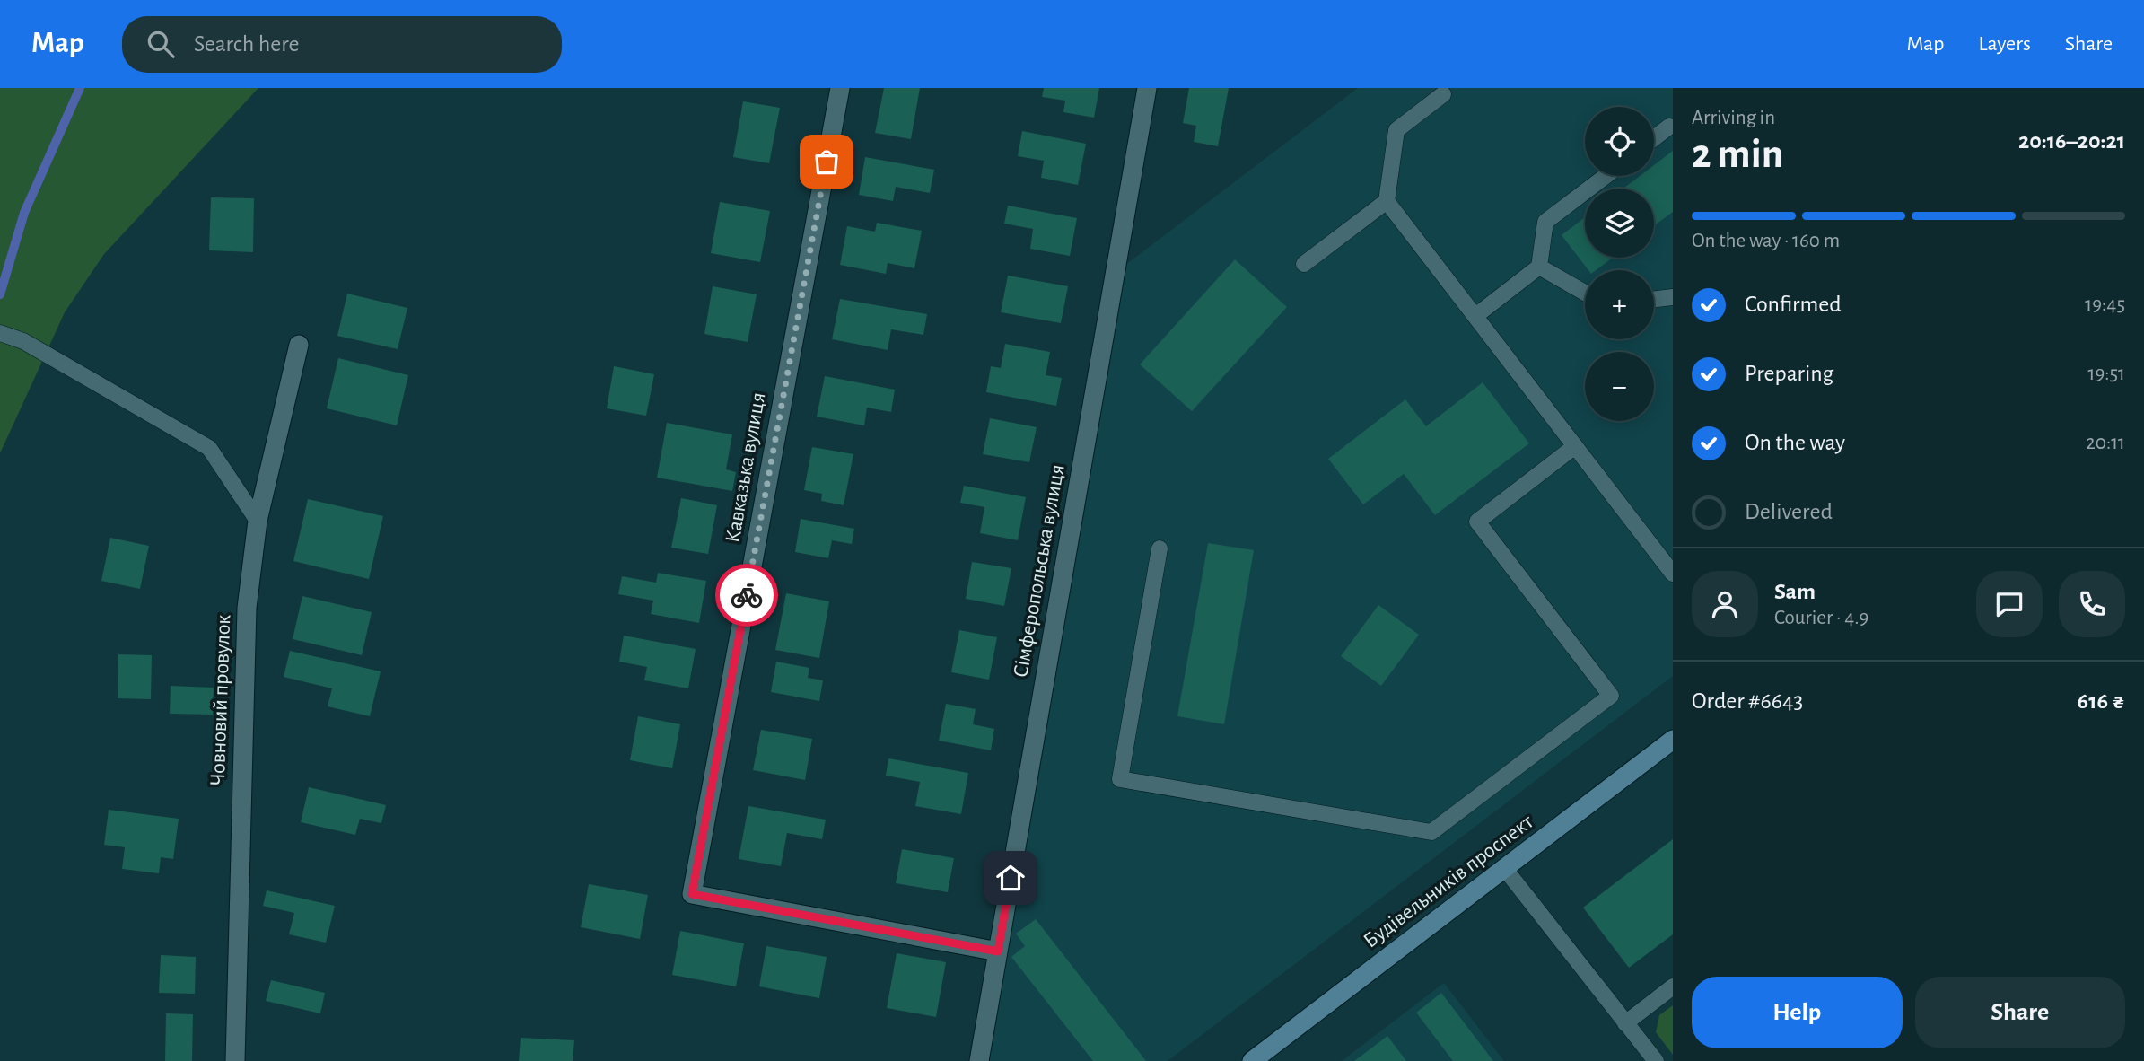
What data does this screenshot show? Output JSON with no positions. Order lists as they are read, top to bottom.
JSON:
{
  "streets": {
    "street": [
      "Кавказька вулиця",
      "Сімферопольська вулиця",
      "Човновий провулок",
      "Будівельників проспект"
    ]
  },
  "crossings": [
    ["Кавказька вулиця", "Сімферопольська вулиця"]
  ],
  "page": {
    "header": "Map",
    "search": "Search here",
    "nav": ["Map", "Layers", "Share"],
    "heading": ["2 min", "Arriving in", "20:16–20:21"],
    "panel": [
      "Sam",
      "Courier · 4.9",
      "Order #6643",
      "616 ₴"
    ],
    "map_buttons": ["+", "−"],
    "bar": "On the way · 160 m",
    "list": [
      ["Confirmed", "19:45"],
      ["Preparing", "19:51"],
      ["On the way", "20:11"],
      "Delivered"
    ],
    "buttons": ["Help", "Share"]
  }
}
